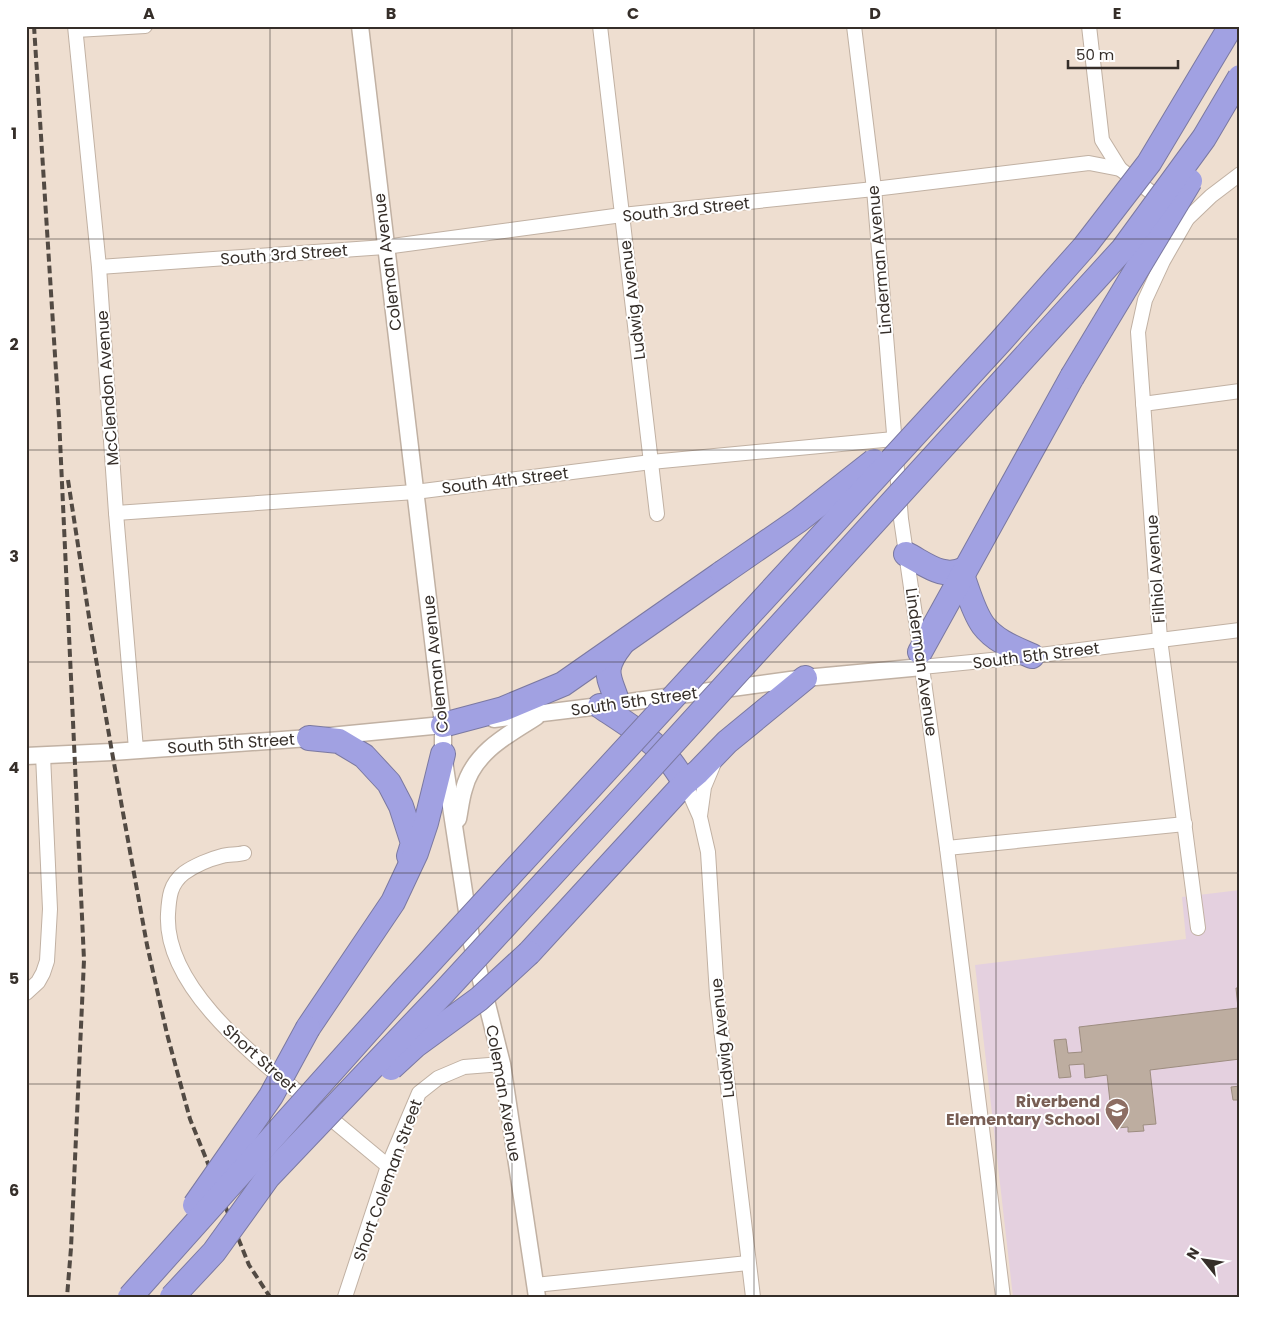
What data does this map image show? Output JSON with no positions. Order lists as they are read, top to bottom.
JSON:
{
  "streets": {
    "street": [
      "South 3rd Street",
      "Linderman Avenue",
      "Coleman Avenue",
      "Ludwig Avenue",
      "McClendon Avenue",
      "South 4th Street",
      "Filhiol Avenue",
      "South 5th Street",
      "Short Street",
      "Short Coleman Street"
    ]
  },
  "crossings": [
    ["South 3rd Street", "Linderman Avenue"],
    ["South 3rd Street", "Coleman Avenue"],
    ["South 3rd Street", "Ludwig Avenue"],
    ["South 3rd Street", "McClendon Avenue"],
    ["South 3rd Street", "Filhiol Avenue"],
    ["Linderman Avenue", "South 4th Street"],
    ["Linderman Avenue", "South 5th Street"],
    ["Coleman Avenue", "South 4th Street"],
    ["Coleman Avenue", "South 5th Street"],
    ["Coleman Avenue", "Short Coleman Street"],
    ["Ludwig Avenue", "South 4th Street"],
    ["McClendon Avenue", "South 4th Street"],
    ["McClendon Avenue", "South 5th Street"],
    ["Filhiol Avenue", "South 5th Street"],
    ["Short Street", "Short Coleman Street"]
  ],
  "places": {
    "school or university": ["Riverbend Elementary School"]
  },
  "scale_bar": "50 m",
  "north": "top left",
  "grid": {
    "columns": [
      "A",
      "B",
      "C",
      "D",
      "E"
    ],
    "rows": [
      "1",
      "2",
      "3",
      "4",
      "5",
      "6"
    ]
  }
}
